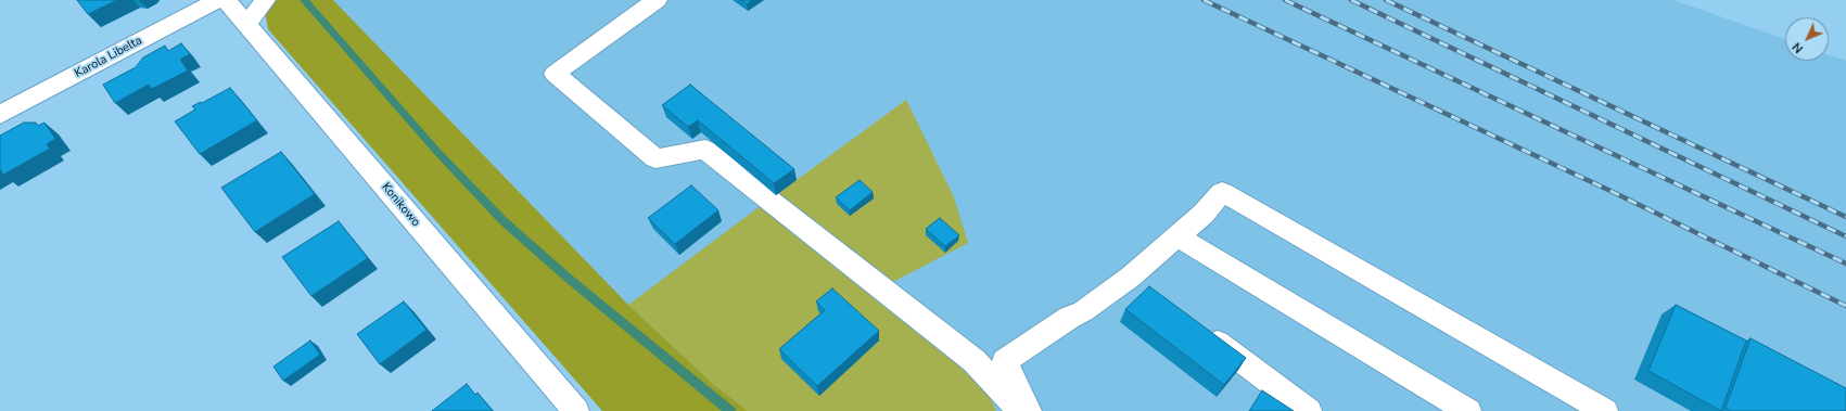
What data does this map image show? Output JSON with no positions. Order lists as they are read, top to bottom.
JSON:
{
  "streets": {
    "street": ["Karola Libelta", "Konikowo"]
  },
  "north": "bottom left"
}
